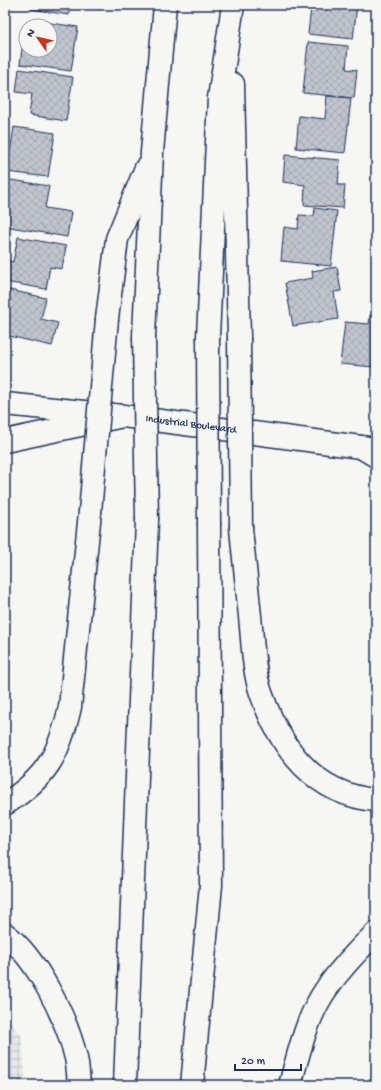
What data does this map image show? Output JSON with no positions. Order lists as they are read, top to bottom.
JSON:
{
  "streets": {
    "main road": ["Industrial Boulevard"]
  },
  "scale_bar": "20 m",
  "north": "top left"
}
